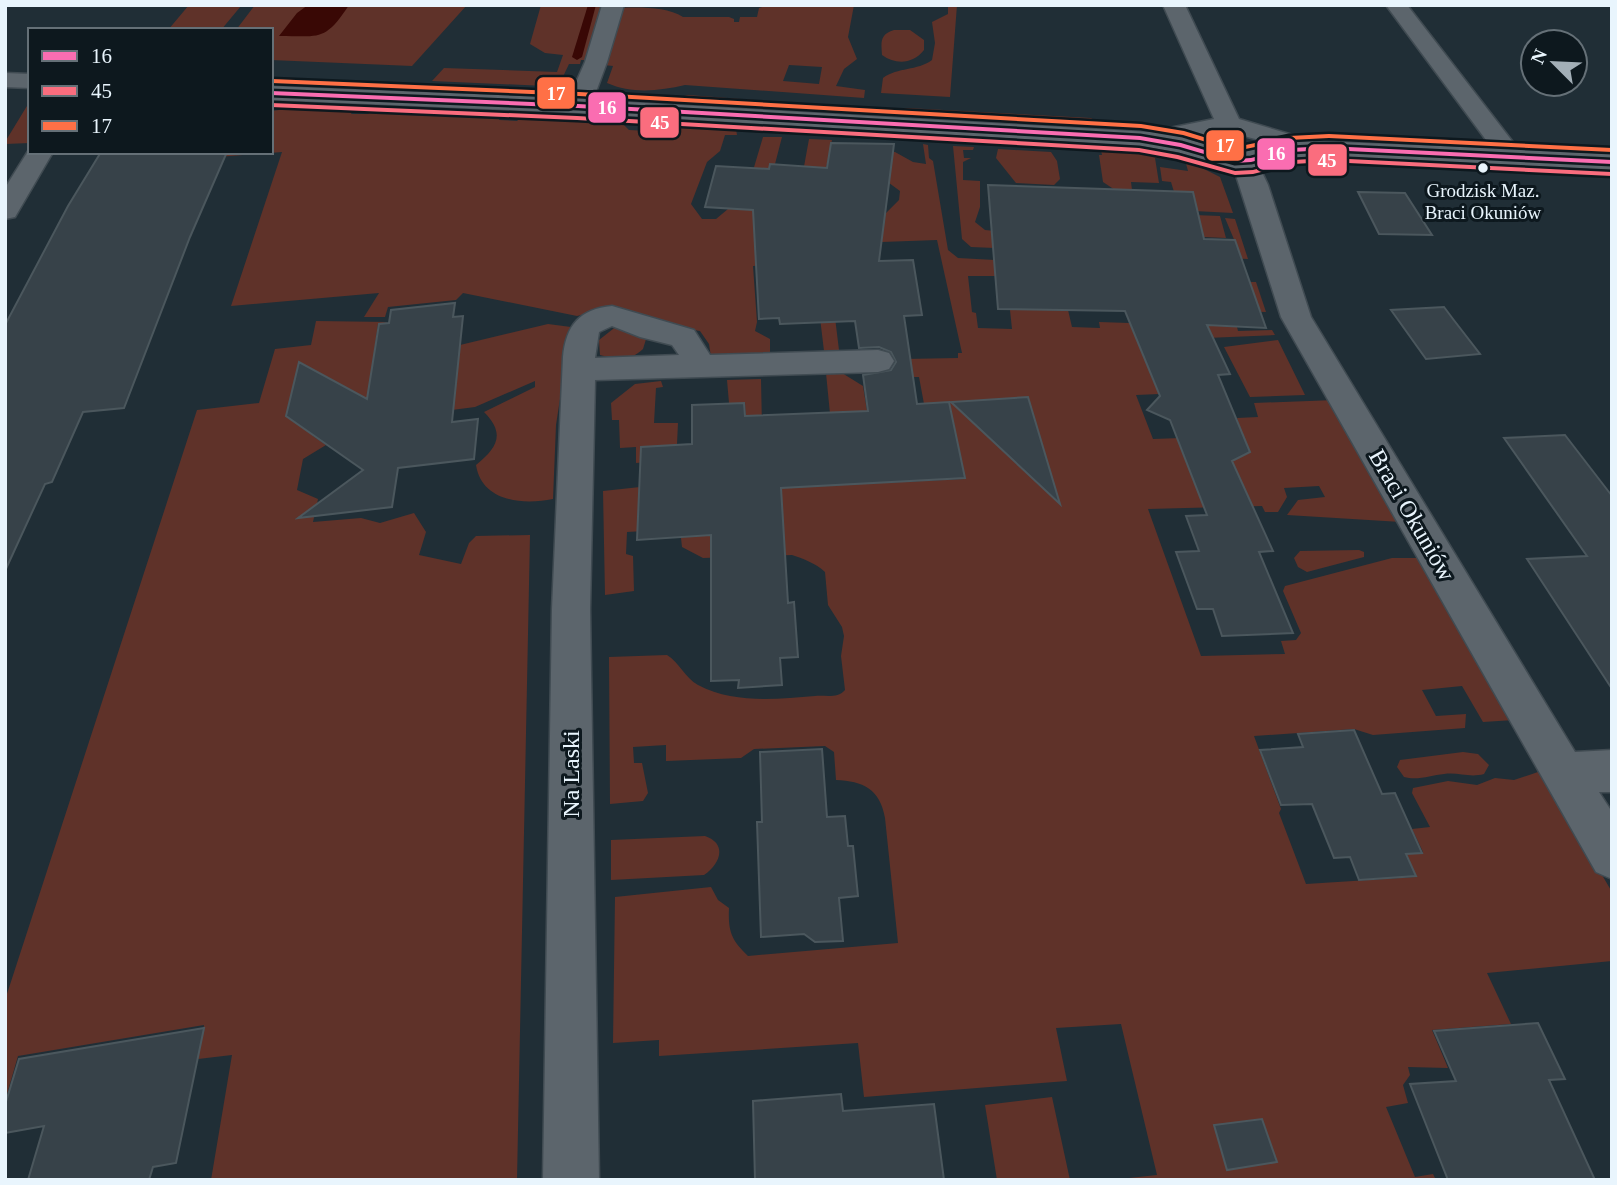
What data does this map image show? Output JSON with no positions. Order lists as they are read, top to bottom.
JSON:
{
  "streets": {
    "street": ["Braci Okuniów", "Na Laski"]
  },
  "places": ["Grodzisk Maz. Braci Okuniów"],
  "lines": ["transit line 17", "transit line 16", "transit line 45"],
  "legend": ["16", "45", "17"],
  "north": "top left"
}
